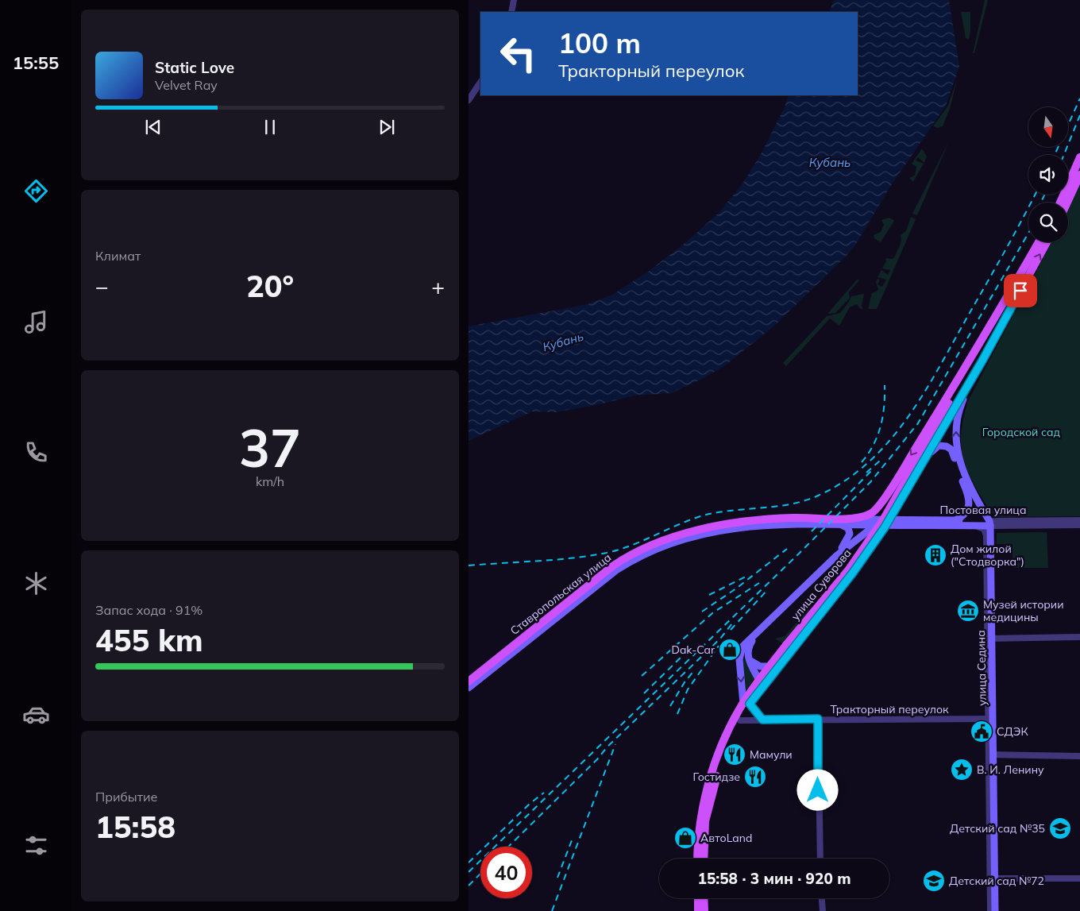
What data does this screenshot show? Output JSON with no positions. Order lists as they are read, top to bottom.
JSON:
{
  "streets": {
    "main road": [
      "Постовая улица",
      "улица Суворова",
      "Ставропольская улица",
      "улица Седина"
    ],
    "street": ["Тракторный переулок"]
  },
  "crossings": [
    ["Постовая улица", "Ставропольская улица"],
    ["Постовая улица", "улица Седина"],
    ["улица Суворова", "Ставропольская улица"],
    ["улица Суворова", "Тракторный переулок"],
    ["улица Седина", "Тракторный переулок"]
  ],
  "water": ["Кубань"],
  "parks": ["Городской сад"],
  "places": {
    "building": ["Дом жилой (\"Стодворка\")"],
    "museum": ["Музей истории медицины"],
    "shop": ["Dak-Car", "АвтоLand"],
    "public building": ["СДЭК"],
    "restaurant": ["Мамули", "Гостидзе"],
    "place": ["В. И. Ленину"],
    "school or university": ["Детский сад №35", "Детский сад №72"]
  },
  "north": "bottom",
  "page": {
    "tabs": "15:55",
    "turn": ["100 m", "Тракторный переулок"],
    "song": ["Static Love", "Velvet Ray"],
    "tile": [
      "Климат",
      ["37", "km/h"],
      ["Запас хода · 91%", "455 km"],
      ["Прибытие", "15:58"]
    ],
    "heat": ["−", "20°", "+"],
    "limit": "40",
    "trip": "15:58 · 3 мин · 920 m"
  }
}
